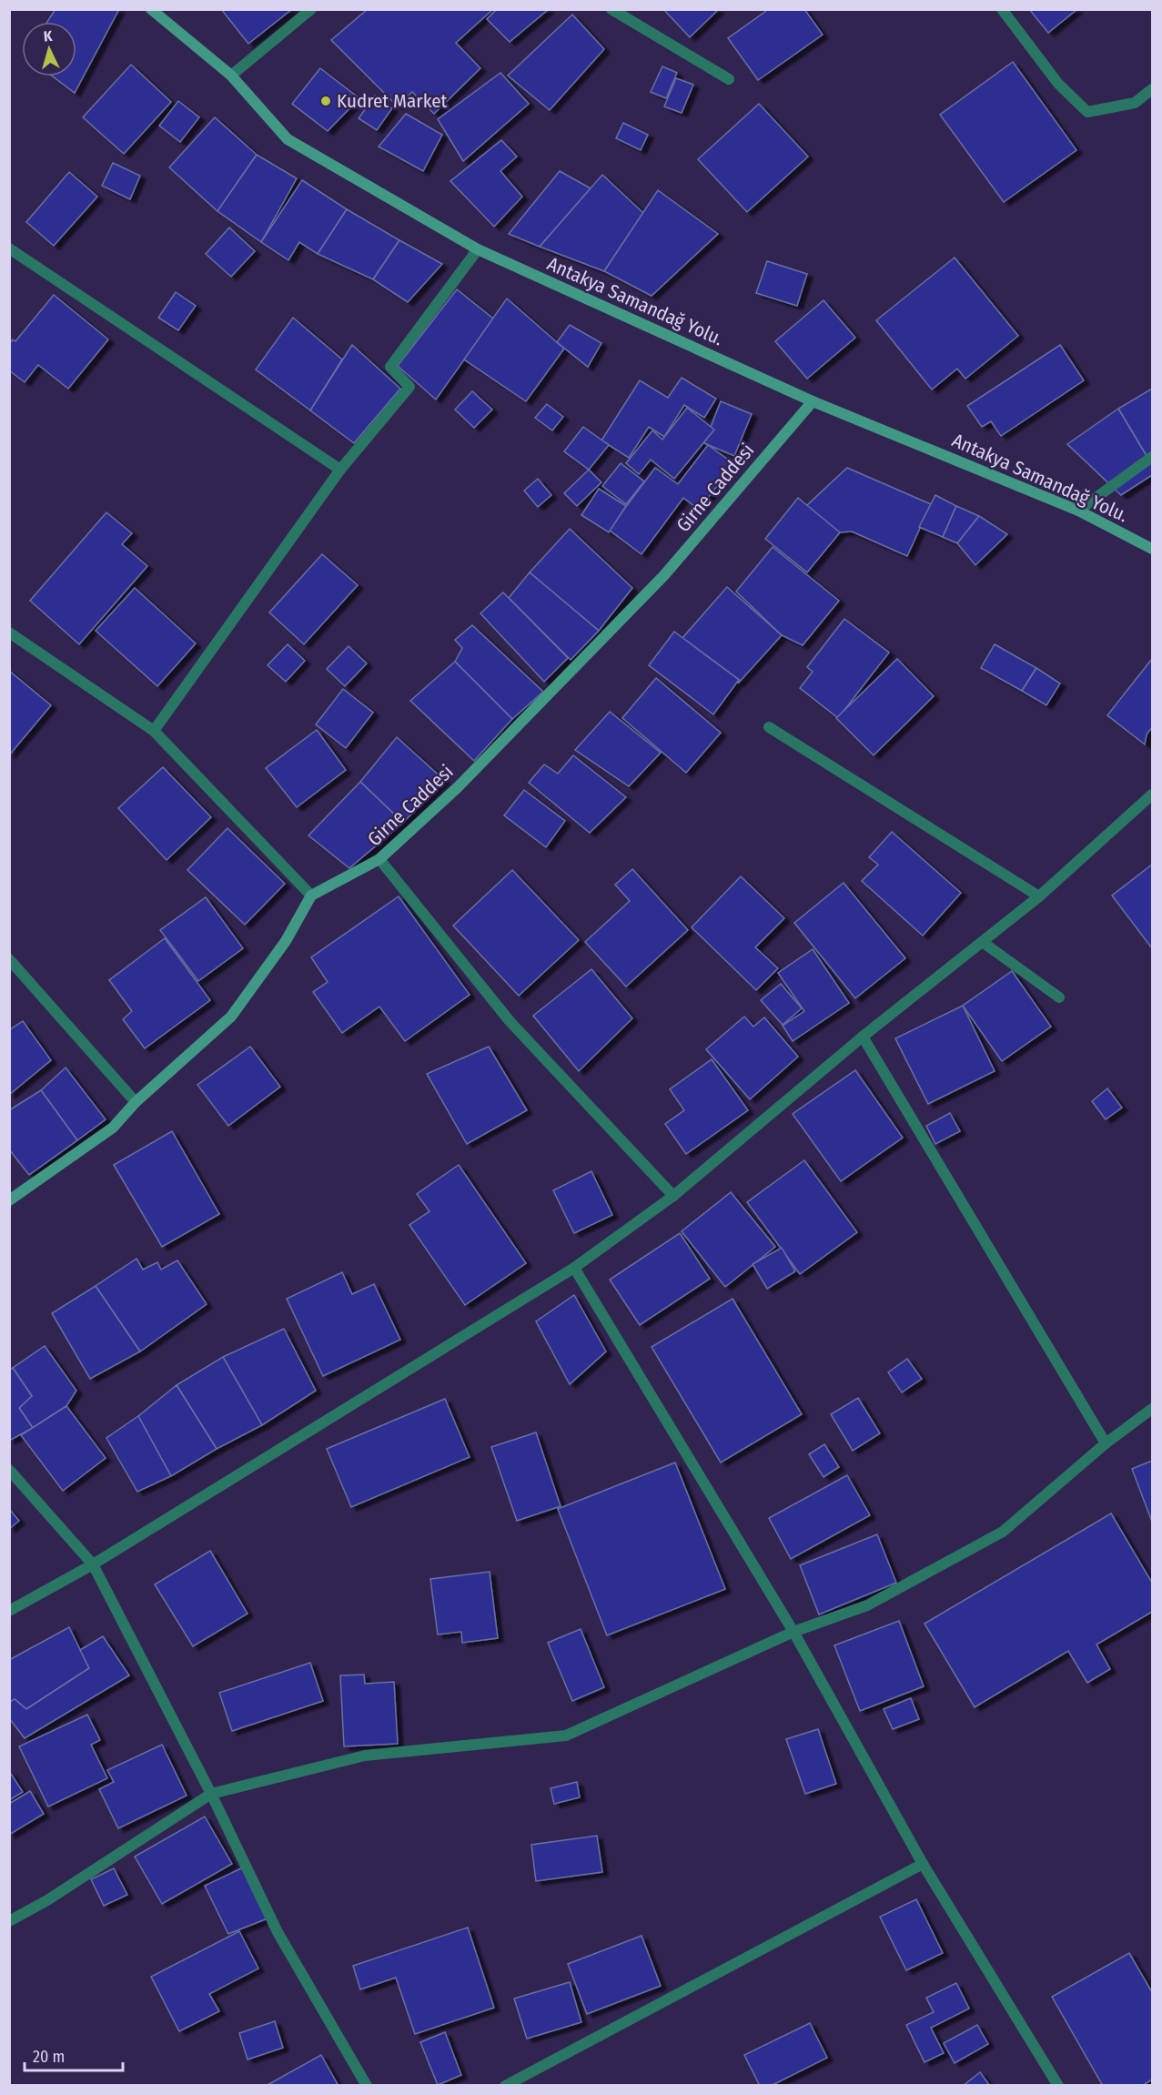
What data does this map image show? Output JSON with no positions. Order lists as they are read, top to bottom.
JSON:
{
  "streets": {
    "street": ["Antakya Samandağ Yolu.", "Girne Caddesi"]
  },
  "crossings": [
    ["Antakya Samandağ Yolu.", "Girne Caddesi"]
  ],
  "places": ["Kudret Market"],
  "scale_bar": "20 m",
  "north": "top"
}
